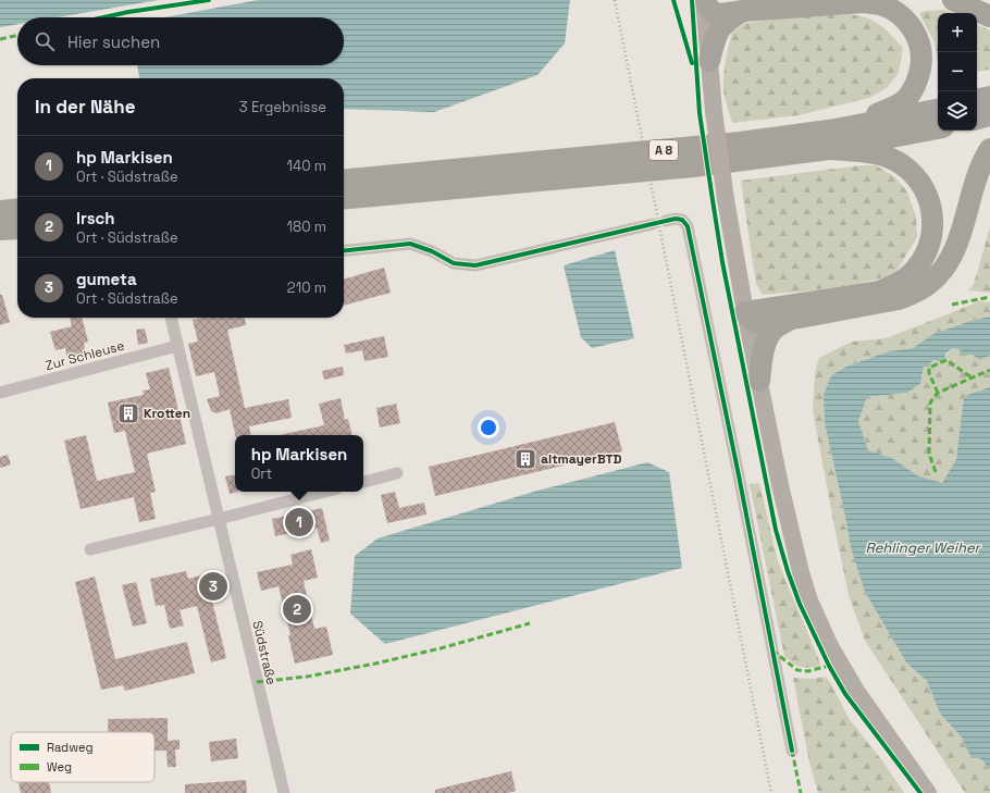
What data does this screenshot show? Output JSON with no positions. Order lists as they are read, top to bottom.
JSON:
{
  "streets": {
    "highway": ["A 8"],
    "street": ["Zur Schleuse", "Südstraße"]
  },
  "crossings": [
    ["Zur Schleuse", "Südstraße"]
  ],
  "water": ["Rehlinger Weiher"],
  "places": {
    "building": ["Krotten", "altmayerBTD"]
  },
  "legend": ["Radweg", "Weg"],
  "page": {
    "map_buttons": ["+", "−"],
    "search": "Hier suchen",
    "heading": ["In der Nähe", "3 Ergebnisse"],
    "list": [
      {
        "mark": "1",
        "name": "hp Markisen",
        "note": "Ort · Südstraße",
        "value": "140 m"
      },
      {
        "mark": "2",
        "name": "Irsch",
        "note": "Ort · Südstraße",
        "value": "180 m"
      },
      {
        "mark": "3",
        "name": "gumeta",
        "note": "Ort · Südstraße",
        "value": "210 m"
      }
    ],
    "popup": ["hp Markisen", "Ort"],
    "pins": ["1", "3", "2"]
  }
}
